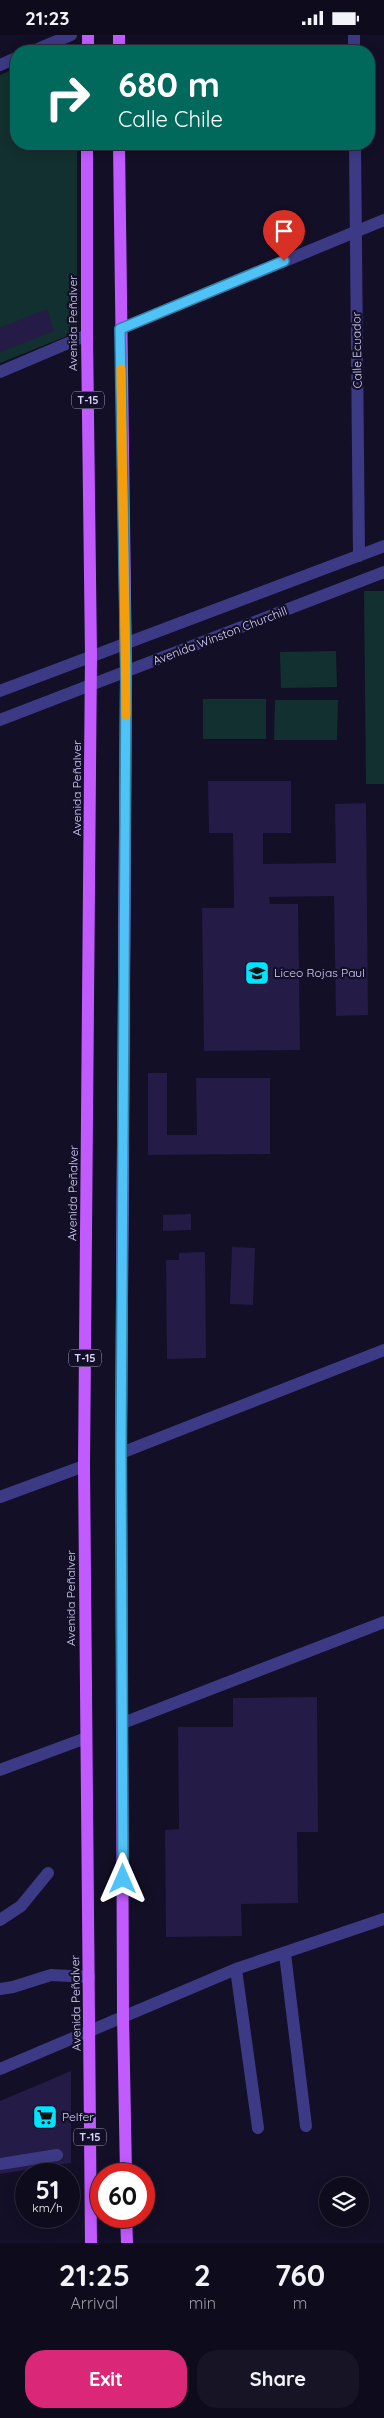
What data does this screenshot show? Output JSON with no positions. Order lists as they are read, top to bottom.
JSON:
{
  "streets": {
    "main road": ["Avenida Peñalver", "T-15"],
    "street": ["Calle Ecuador", "Avenida Winston Churchill"]
  },
  "crossings": [
    ["Avenida Peñalver", "Avenida Winston Churchill"],
    ["Calle Ecuador", "Avenida Winston Churchill"],
    ["T-15", "Avenida Winston Churchill"]
  ],
  "places": {
    "school or university": ["Liceo Rojas Paul"],
    "supermarket": ["Pelfer"]
  },
  "page": {
    "status": "21:23",
    "turn": ["680 m", "Calle Chile"],
    "speed": "51 km/h",
    "limit": "60",
    "eta": [
      "21:25",
      "Arrival",
      "2",
      "min",
      "760",
      "m"
    ],
    "buttons": ["Exit", "Share"]
  }
}
